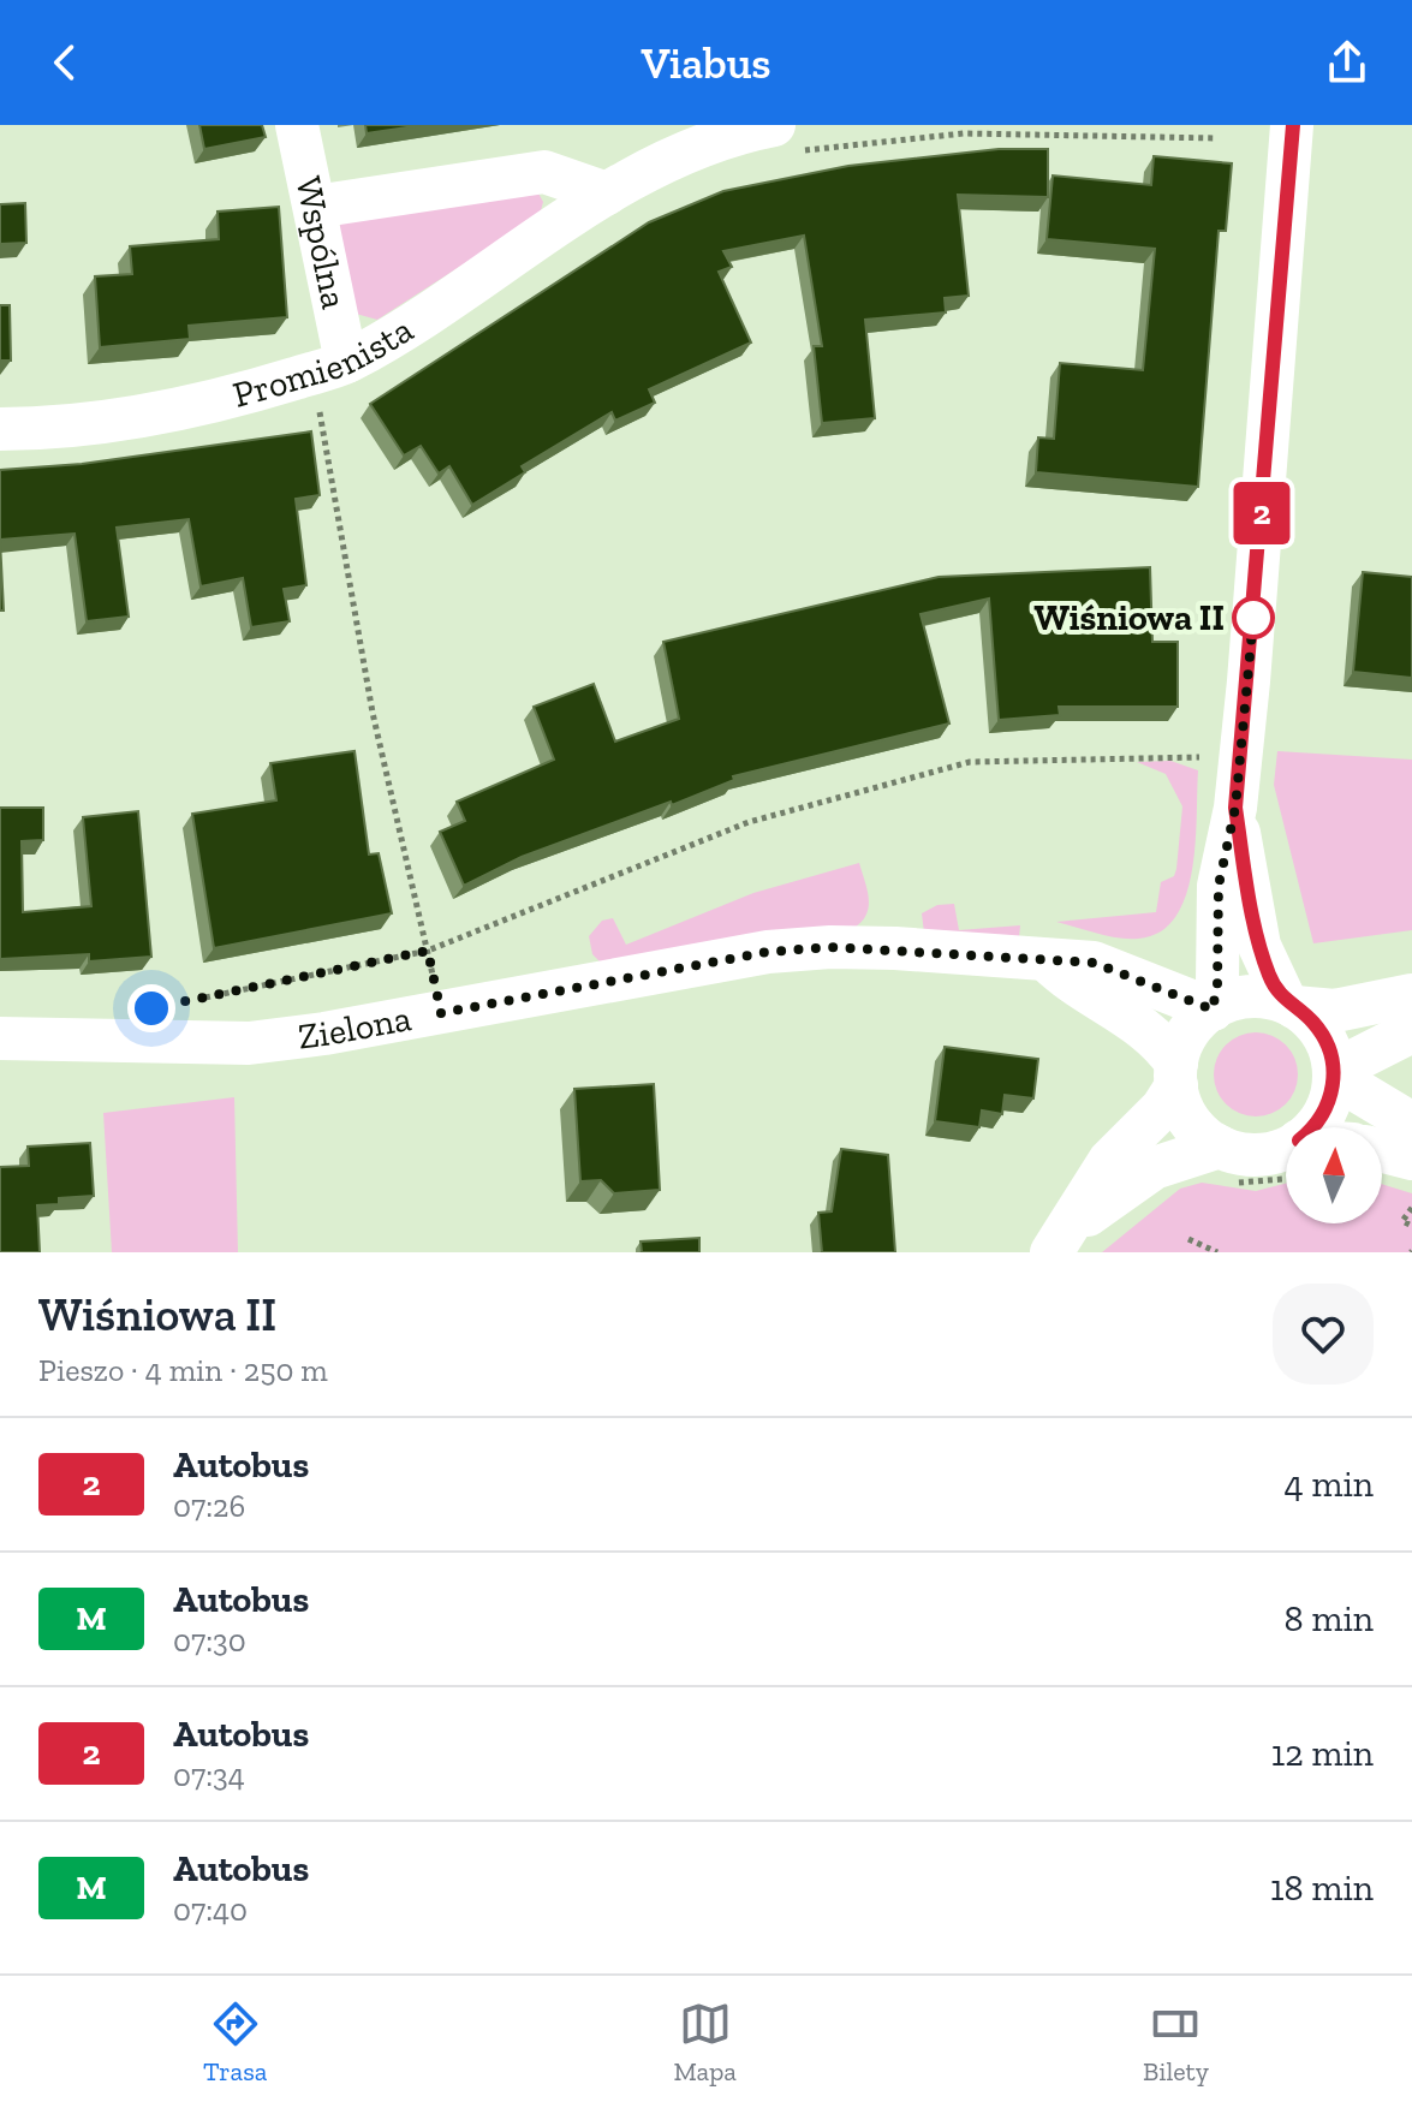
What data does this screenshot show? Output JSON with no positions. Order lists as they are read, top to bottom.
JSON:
{
  "streets": {
    "street": ["Wspólna", "Promienista", "Zielona"]
  },
  "crossings": [
    ["Wspólna", "Promienista"]
  ],
  "places": ["Wiśniowa II"],
  "lines": ["bus line 2"],
  "north": "top",
  "page": {
    "header": "Viabus",
    "on_map": "2",
    "heading": ["Wiśniowa II", "Pieszo · 4 min · 250 m"],
    "list": [
      {
        "mark": "2",
        "name": "Autobus",
        "note": "07:26",
        "value": "4 min"
      },
      {
        "mark": "M",
        "name": "Autobus",
        "note": "07:30",
        "value": "8 min"
      },
      {
        "mark": "2",
        "name": "Autobus",
        "note": "07:34",
        "value": "12 min"
      },
      {
        "mark": "M",
        "name": "Autobus",
        "note": "07:40",
        "value": "18 min"
      }
    ],
    "tabs": ["Trasa", "Mapa", "Bilety"]
  }
}
